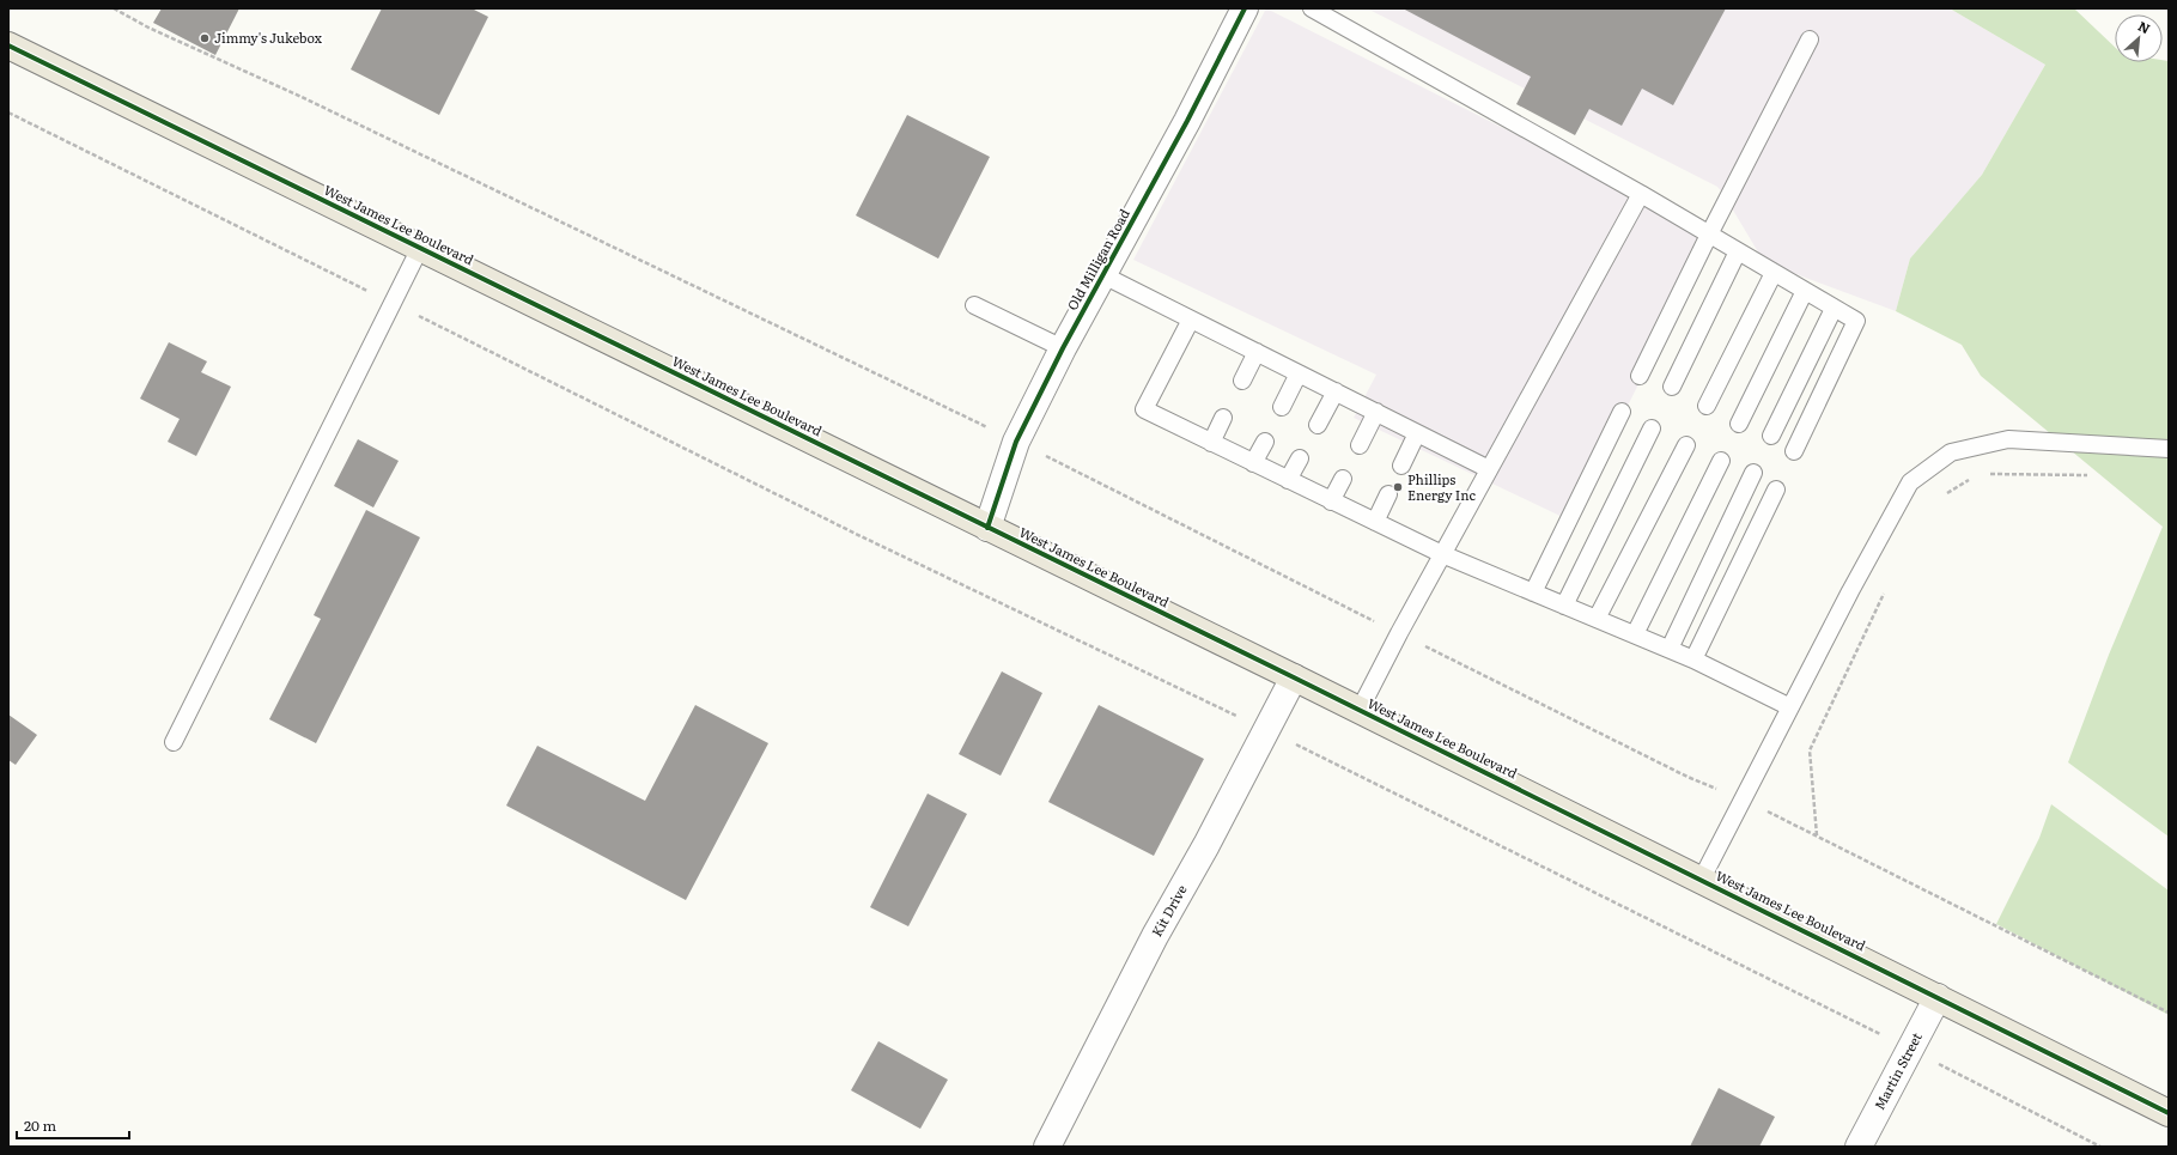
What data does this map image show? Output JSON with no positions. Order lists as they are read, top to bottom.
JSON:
{
  "streets": {
    "main road": ["West James Lee Boulevard"],
    "street": ["Old Milligan Road", "Kit Drive", "Martin Street"]
  },
  "crossings": [
    ["West James Lee Boulevard", "Old Milligan Road"],
    ["West James Lee Boulevard", "Kit Drive"],
    ["West James Lee Boulevard", "Martin Street"]
  ],
  "places": ["Jimmy's Jukebox", "Phillips Energy Inc"],
  "scale_bar": "20 m",
  "north": "top right"
}
